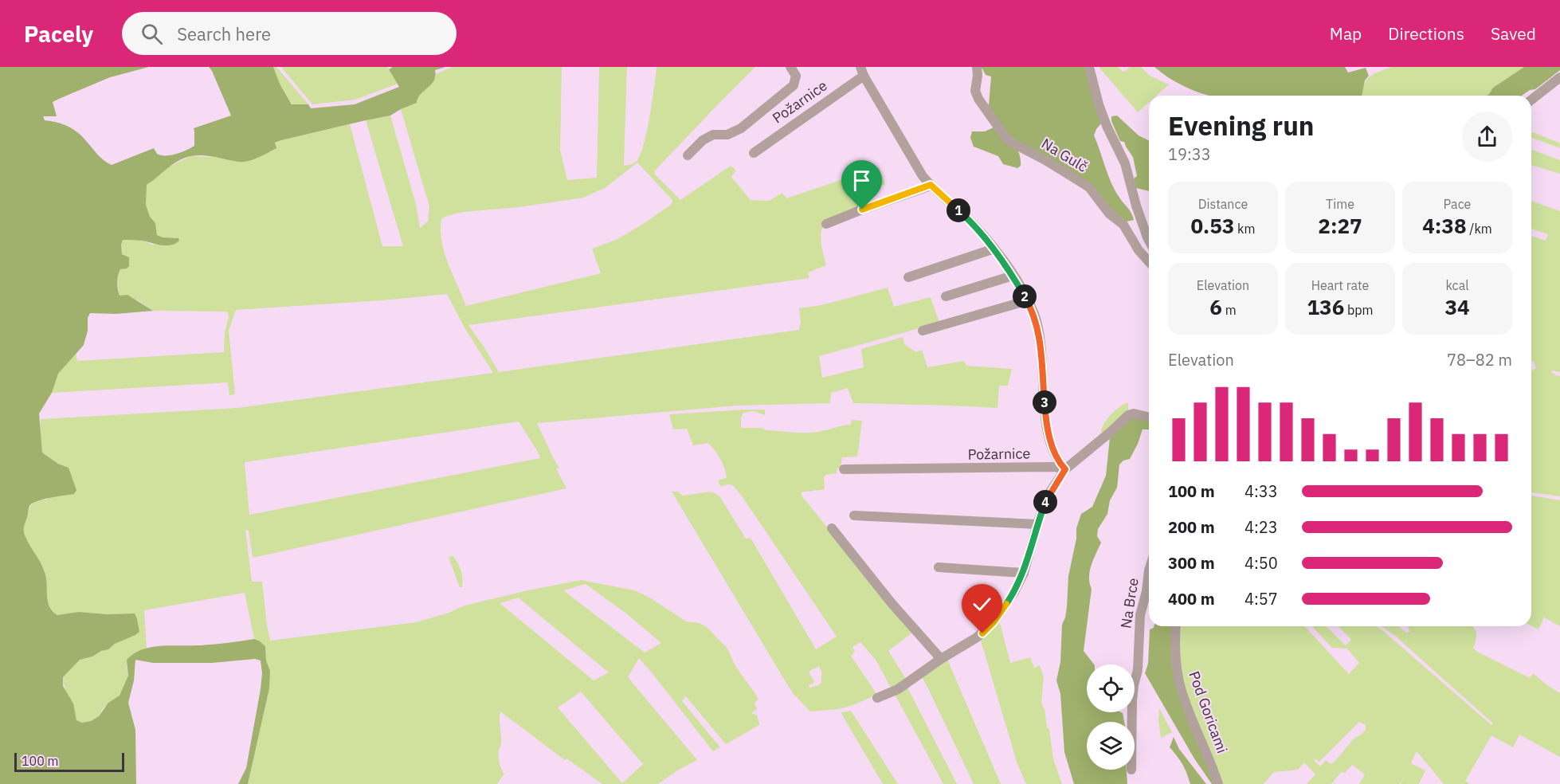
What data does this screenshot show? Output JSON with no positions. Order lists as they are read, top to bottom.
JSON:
{
  "streets": {
    "street": [
      "Požarnice",
      "Na Gulč",
      "Na Brce",
      "Pod Goricami"
    ]
  },
  "scale_bar": "100 m",
  "page": {
    "header": "Pacely",
    "search": "Search here",
    "nav": ["Map", "Directions", "Saved"],
    "heading": ["Evening run", "19:33"],
    "stats": [
      ["Distance", "0.53 km"],
      ["Time", "2:27"],
      ["Pace", "4:38 /km"],
      ["Elevation", "6 m"],
      ["Heart rate", "136 bpm"],
      ["kcal", "34"]
    ],
    "pins": [
      "1",
      "2",
      "3",
      "4"
    ],
    "chart": ["Elevation", "78–82 m"],
    "list": [
      {
        "name": "100 m",
        "note": "4:33"
      },
      {
        "name": "200 m",
        "note": "4:23"
      },
      {
        "name": "300 m",
        "note": "4:50"
      },
      {
        "name": "400 m",
        "note": "4:57"
      }
    ],
    "scale": "100 m"
  }
}
